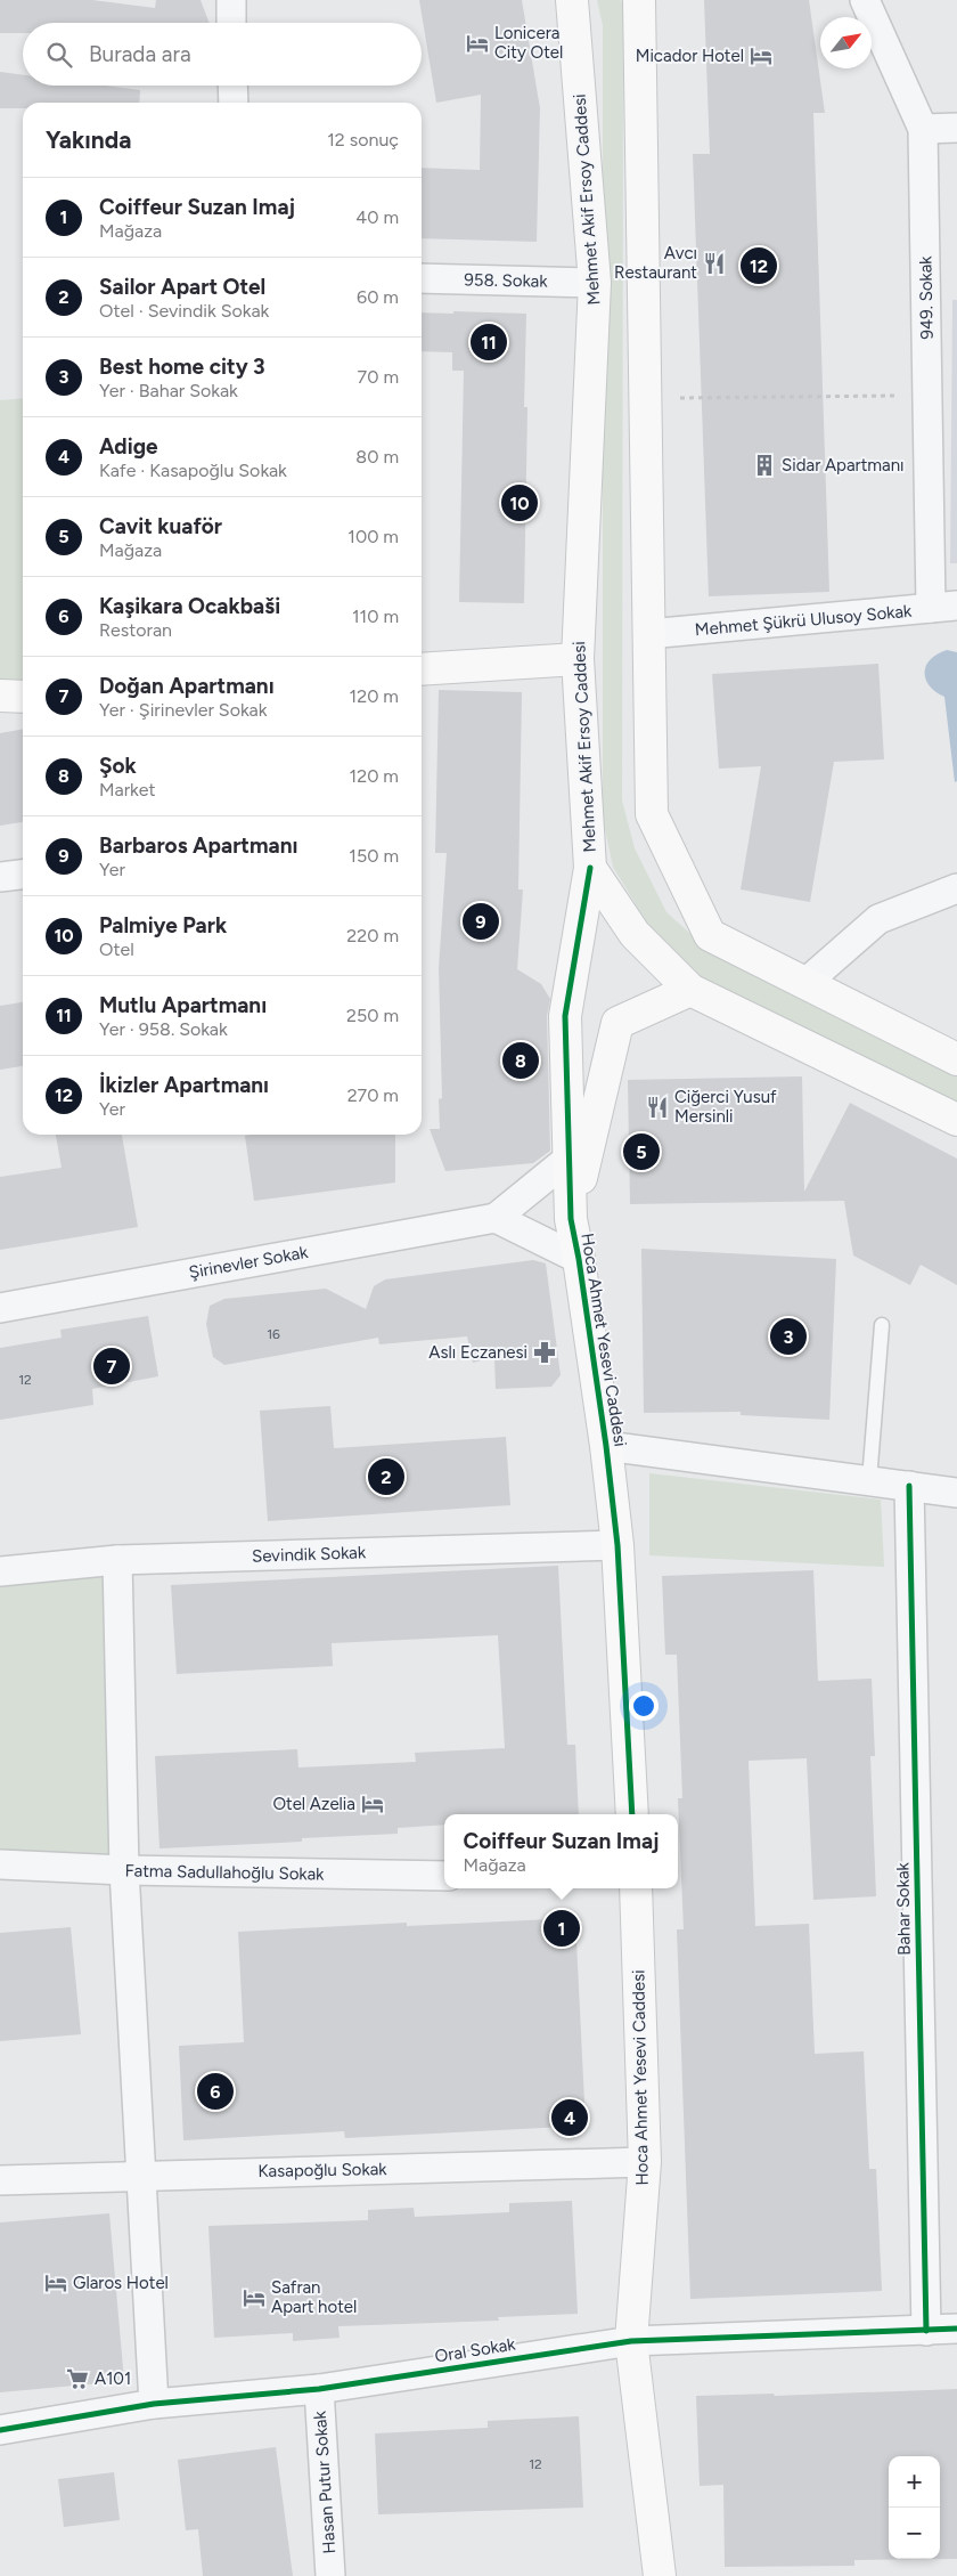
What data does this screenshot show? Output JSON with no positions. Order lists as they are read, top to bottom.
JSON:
{
  "streets": {
    "main road": ["Mehmet Akif Ersoy Caddesi", "Hoca Ahmet Yesevi Caddesi"],
    "street": [
      "958. Sokak",
      "949. Sokak",
      "Mehmet Şükrü Ulusoy Sokak",
      "Şirinevler Sokak",
      "Sevindik Sokak",
      "Fatma Sadullahoğlu Sokak",
      "Bahar Sokak",
      "Kasapoğlu Sokak",
      "Oral Sokak",
      "Hasan Putur Sokak"
    ]
  },
  "crossings": [
    ["Mehmet Akif Ersoy Caddesi", "958. Sokak"],
    ["Mehmet Akif Ersoy Caddesi", "Hoca Ahmet Yesevi Caddesi"],
    ["949. Sokak", "Mehmet Şükrü Ulusoy Sokak"],
    ["Şirinevler Sokak", "Hoca Ahmet Yesevi Caddesi"],
    ["Hoca Ahmet Yesevi Caddesi", "Sevindik Sokak"],
    ["Hoca Ahmet Yesevi Caddesi", "Kasapoğlu Sokak"],
    ["Hoca Ahmet Yesevi Caddesi", "Oral Sokak"],
    ["Bahar Sokak", "Oral Sokak"],
    ["Oral Sokak", "Hasan Putur Sokak"]
  ],
  "places": {
    "hotel": [
      "Lonicera City Otel",
      "Micador Hotel",
      "Otel Azelia",
      "Glaros Hotel",
      "Safran Apart hotel"
    ],
    "restaurant": ["Avcı Restaurant", "Ciğerci Yusuf Mersinli"],
    "building": ["Sidar Apartmanı"],
    "pharmacy": ["Aslı Eczanesi"],
    "supermarket": ["A101"]
  },
  "house_numbers": ["16", "12", "12"],
  "north": "top right",
  "page": {
    "search": "Burada ara",
    "heading": ["Yakında", "12 sonuç"],
    "list": [
      {
        "mark": "1",
        "name": "Coiffeur Suzan Imaj",
        "note": "Mağaza",
        "value": "40 m"
      },
      {
        "mark": "2",
        "name": "Sailor Apart Otel",
        "note": "Otel · Sevindik Sokak",
        "value": "60 m"
      },
      {
        "mark": "3",
        "name": "Best home city 3",
        "note": "Yer · Bahar Sokak",
        "value": "70 m"
      },
      {
        "mark": "4",
        "name": "Adige",
        "note": "Kafe · Kasapoğlu Sokak",
        "value": "80 m"
      },
      {
        "mark": "5",
        "name": "Cavit kuaför",
        "note": "Mağaza",
        "value": "100 m"
      },
      {
        "mark": "6",
        "name": "Kaşikara Ocakbaši",
        "note": "Restoran",
        "value": "110 m"
      },
      {
        "mark": "7",
        "name": "Doğan Apartmanı",
        "note": "Yer · Şirinevler Sokak",
        "value": "120 m"
      },
      {
        "mark": "8",
        "name": "Şok",
        "note": "Market",
        "value": "120 m"
      },
      {
        "mark": "9",
        "name": "Barbaros Apartmanı",
        "note": "Yer",
        "value": "150 m"
      },
      {
        "mark": "10",
        "name": "Palmiye Park",
        "note": "Otel",
        "value": "220 m"
      },
      {
        "mark": "11",
        "name": "Mutlu Apartmanı",
        "note": "Yer · 958. Sokak",
        "value": "250 m"
      },
      {
        "mark": "12",
        "name": "İkizler Apartmanı",
        "note": "Yer",
        "value": "270 m"
      }
    ],
    "pins": [
      "12",
      "11",
      "10",
      "9",
      "8",
      "5",
      "3",
      "7",
      "2",
      "1",
      "6",
      "4"
    ],
    "popup": ["Coiffeur Suzan Imaj", "Mağaza"],
    "map_buttons": ["+", "−"]
  }
}
